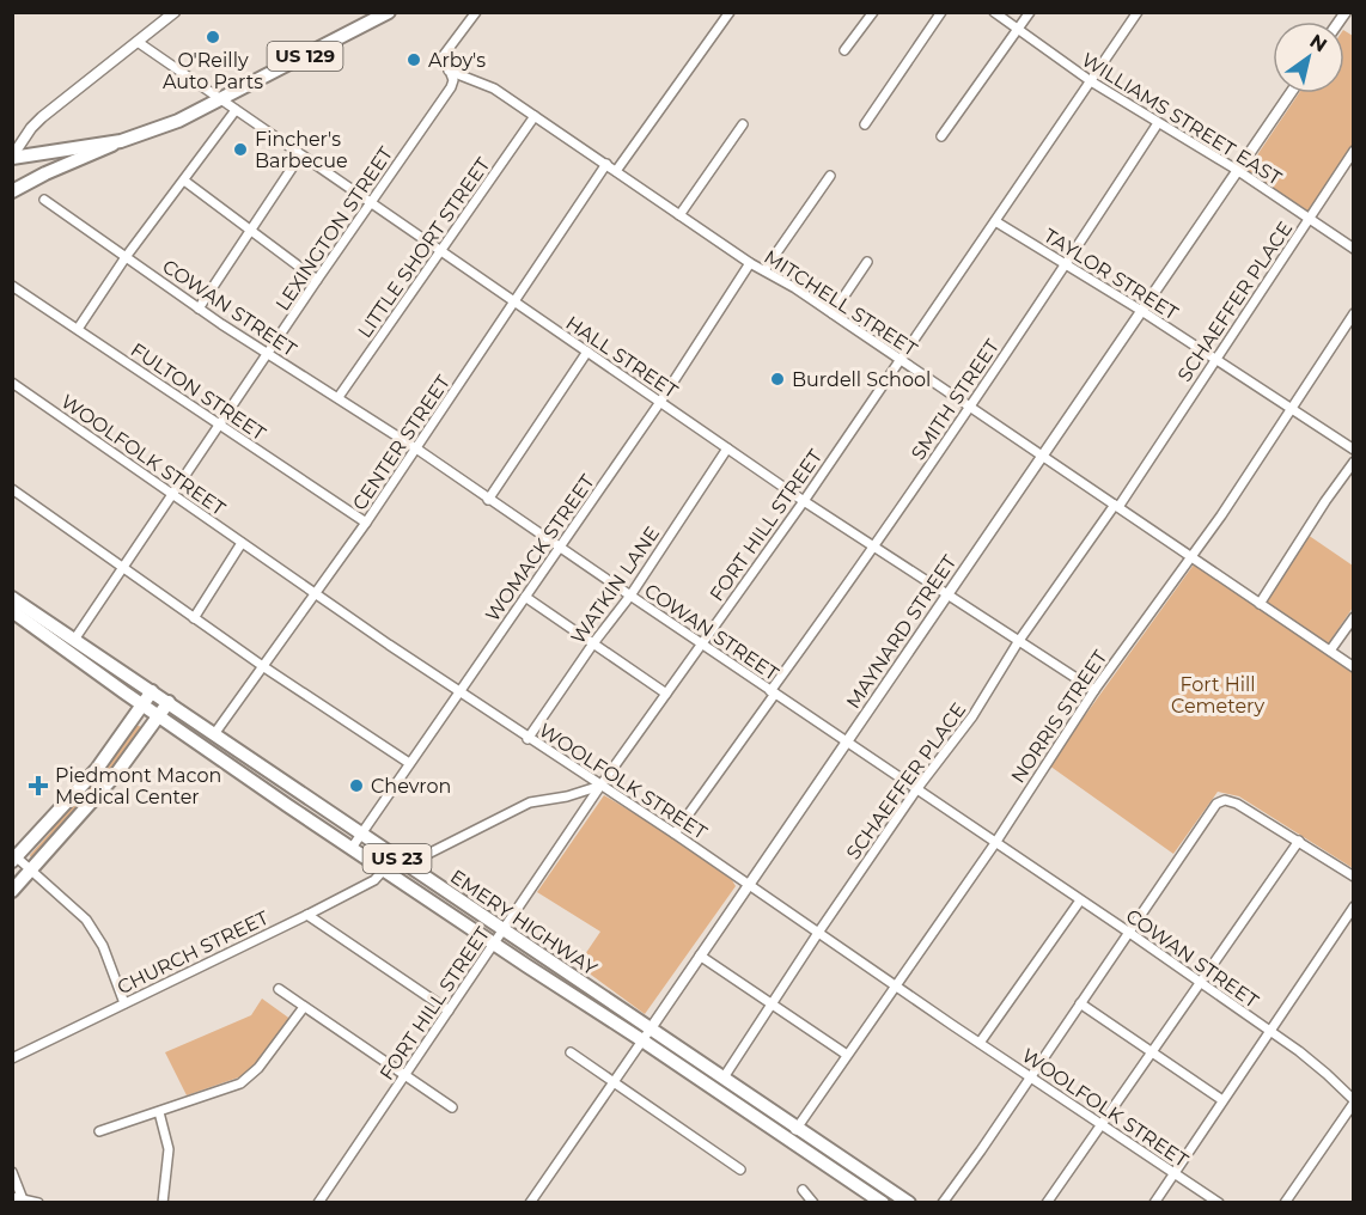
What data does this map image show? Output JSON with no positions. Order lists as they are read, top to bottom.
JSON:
{
  "streets": {
    "main road": ["US 129", "US 23", "EMERY HIGHWAY"],
    "street": [
      "WILLIAMS STREET EAST",
      "LEXINGTON STREET",
      "LITTLE SHORT STREET",
      "TAYLOR STREET",
      "SCHAEFFER PLACE",
      "MITCHELL STREET",
      "COWAN STREET",
      "HALL STREET",
      "FULTON STREET",
      "SMITH STREET",
      "CENTER STREET",
      "WOOLFOLK STREET",
      "FORT HILL STREET",
      "WOMACK STREET",
      "WATKIN LANE",
      "MAYNARD STREET",
      "NORRIS STREET",
      "CHURCH STREET"
    ]
  },
  "crossings": [
    ["US 129", "HALL STREET"],
    ["WILLIAMS STREET EAST", "SCHAEFFER PLACE"],
    ["WILLIAMS STREET EAST", "SMITH STREET"],
    ["WILLIAMS STREET EAST", "FORT HILL STREET"],
    ["WILLIAMS STREET EAST", "MAYNARD STREET"],
    ["LEXINGTON STREET", "MITCHELL STREET"],
    ["LEXINGTON STREET", "COWAN STREET"],
    ["LEXINGTON STREET", "HALL STREET"],
    ["LEXINGTON STREET", "FULTON STREET"],
    ["LEXINGTON STREET", "WOOLFOLK STREET"],
    ["LEXINGTON STREET", "EMERY HIGHWAY"],
    ["LITTLE SHORT STREET", "MITCHELL STREET"],
    ["LITTLE SHORT STREET", "COWAN STREET"],
    ["LITTLE SHORT STREET", "HALL STREET"],
    ["TAYLOR STREET", "SCHAEFFER PLACE"],
    ["TAYLOR STREET", "SMITH STREET"],
    ["TAYLOR STREET", "FORT HILL STREET"],
    ["TAYLOR STREET", "MAYNARD STREET"],
    ["TAYLOR STREET", "NORRIS STREET"],
    ["SCHAEFFER PLACE", "MITCHELL STREET"],
    ["SCHAEFFER PLACE", "COWAN STREET"],
    ["SCHAEFFER PLACE", "HALL STREET"],
    ["SCHAEFFER PLACE", "WOOLFOLK STREET"],
    ["SCHAEFFER PLACE", "EMERY HIGHWAY"],
    ["MITCHELL STREET", "SMITH STREET"],
    ["MITCHELL STREET", "CENTER STREET"],
    ["MITCHELL STREET", "FORT HILL STREET"],
    ["MITCHELL STREET", "WOMACK STREET"],
    ["MITCHELL STREET", "MAYNARD STREET"],
    ["MITCHELL STREET", "NORRIS STREET"],
    ["COWAN STREET", "SMITH STREET"],
    ["COWAN STREET", "CENTER STREET"],
    ["COWAN STREET", "FORT HILL STREET"],
    ["COWAN STREET", "WOMACK STREET"],
    ["COWAN STREET", "WATKIN LANE"],
    ["COWAN STREET", "MAYNARD STREET"],
    ["COWAN STREET", "NORRIS STREET"],
    ["HALL STREET", "SMITH STREET"],
    ["HALL STREET", "CENTER STREET"],
    ["HALL STREET", "FORT HILL STREET"],
    ["HALL STREET", "WOMACK STREET"],
    ["HALL STREET", "WATKIN LANE"],
    ["HALL STREET", "MAYNARD STREET"],
    ["HALL STREET", "NORRIS STREET"],
    ["FULTON STREET", "CENTER STREET"],
    ["SMITH STREET", "WOOLFOLK STREET"],
    ["CENTER STREET", "WOOLFOLK STREET"],
    ["CENTER STREET", "EMERY HIGHWAY"],
    ["WOOLFOLK STREET", "FORT HILL STREET"],
    ["WOOLFOLK STREET", "WOMACK STREET"],
    ["WOOLFOLK STREET", "WATKIN LANE"],
    ["WOOLFOLK STREET", "MAYNARD STREET"],
    ["WOOLFOLK STREET", "NORRIS STREET"],
    ["FORT HILL STREET", "EMERY HIGHWAY"],
    ["WOMACK STREET", "EMERY HIGHWAY"],
    ["MAYNARD STREET", "EMERY HIGHWAY"],
    ["NORRIS STREET", "EMERY HIGHWAY"],
    ["EMERY HIGHWAY", "CHURCH STREET"]
  ],
  "parks": ["Fort Hill Cemetery"],
  "places": {
    "other": [
      "O'Reilly Auto Parts",
      "Arby's",
      "Fincher's Barbecue",
      "Burdell School",
      "Chevron"
    ],
    "health": ["Piedmont Macon Medical Center"]
  },
  "north": "top right"
}
